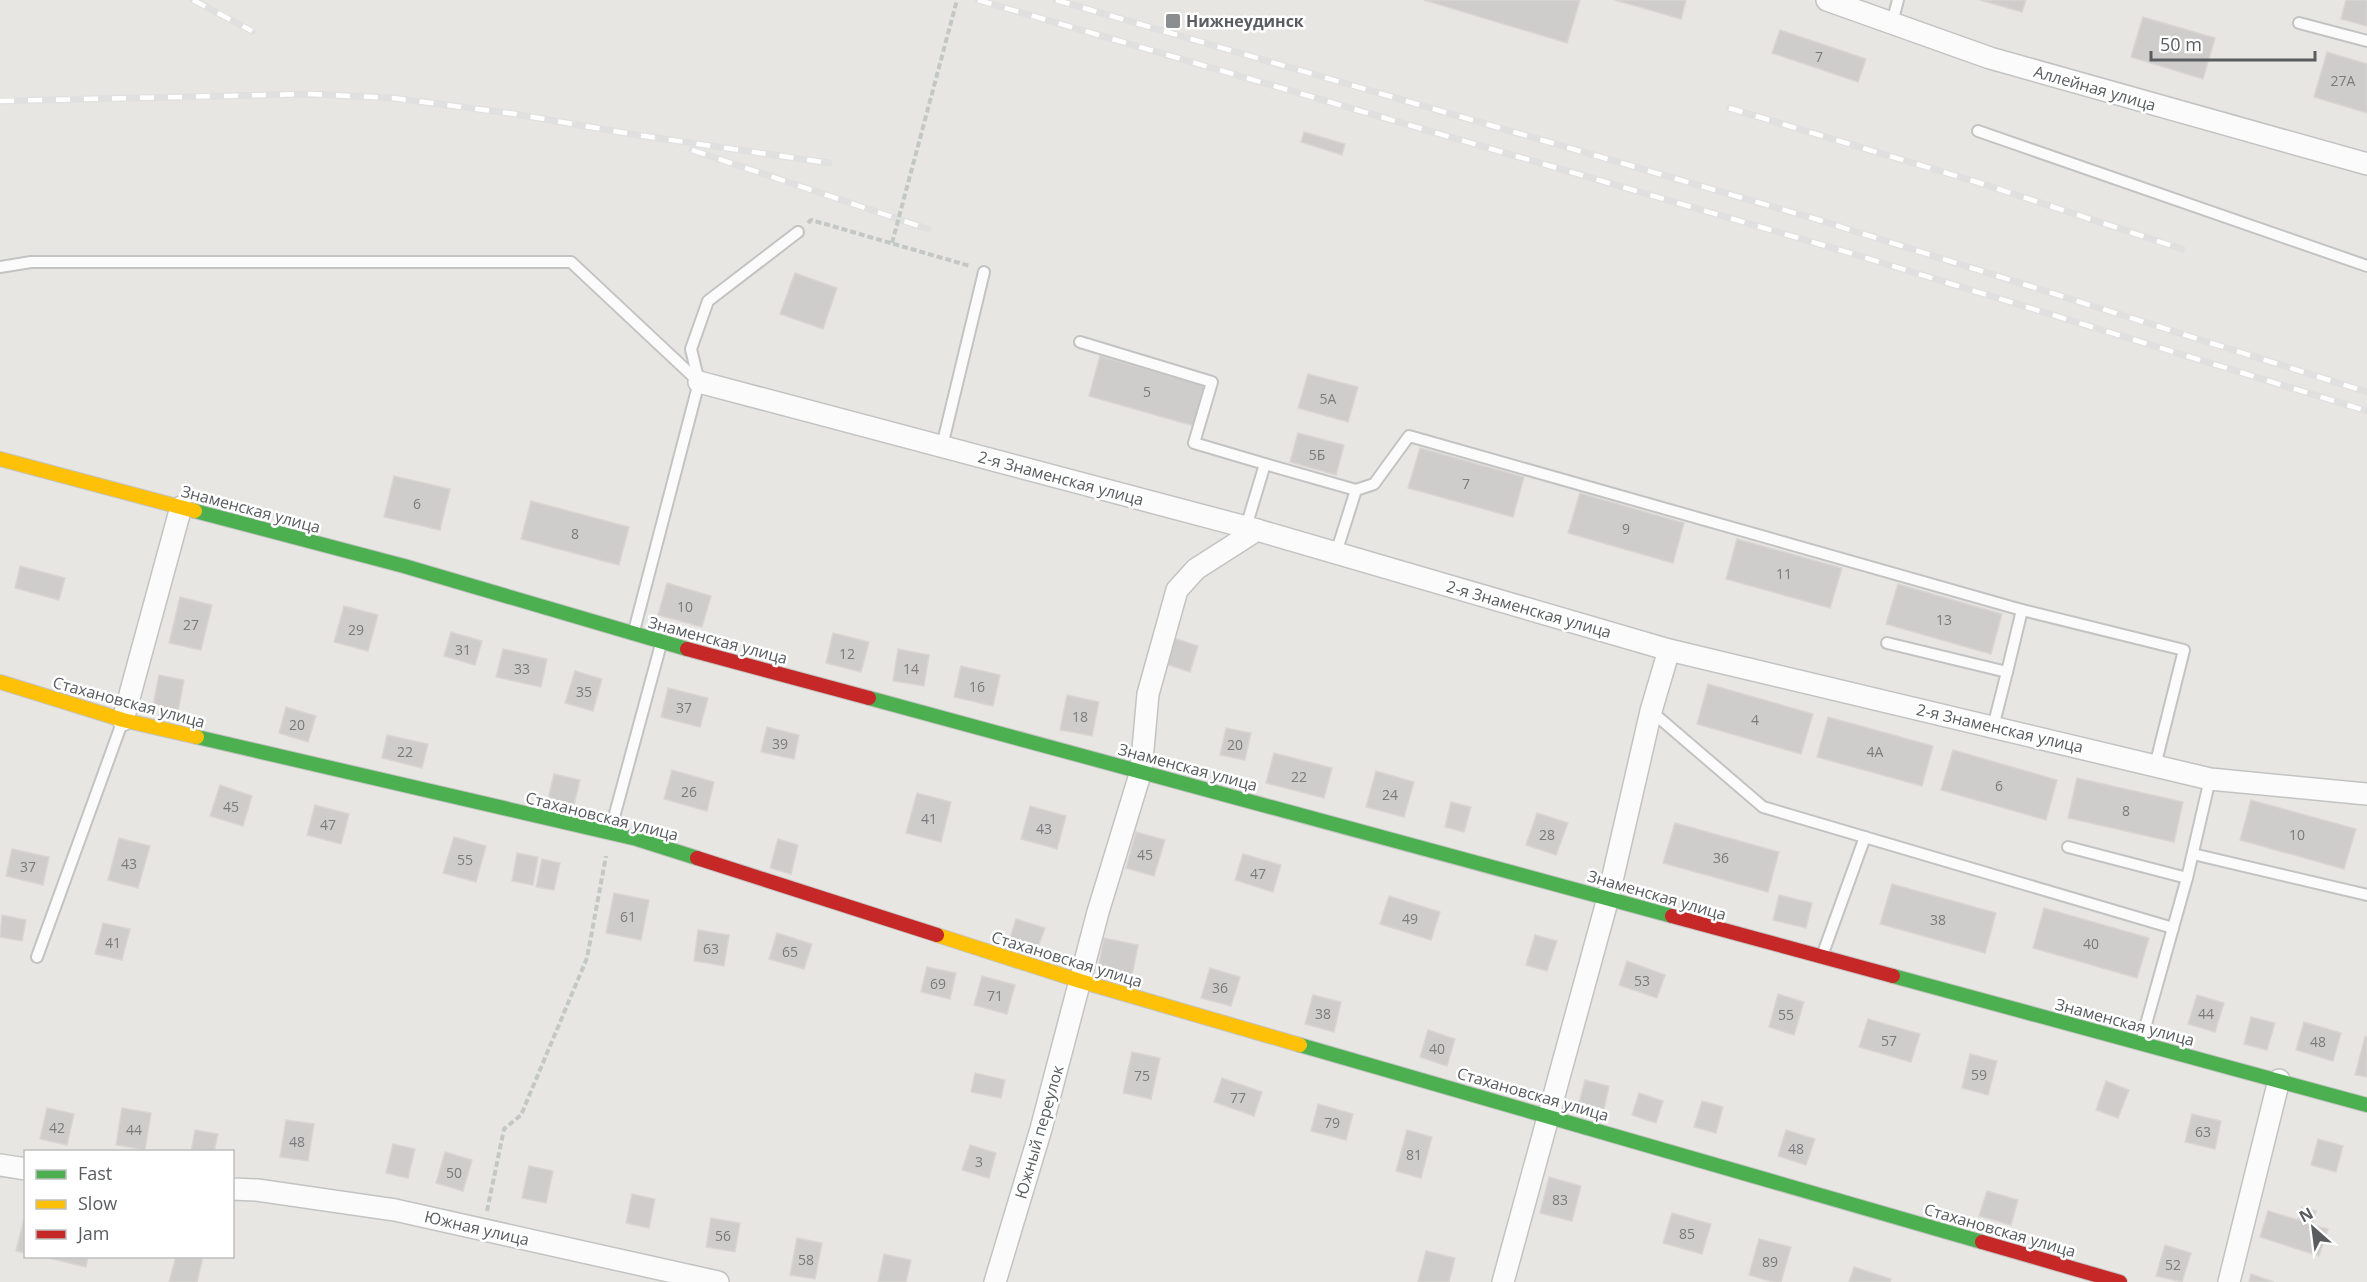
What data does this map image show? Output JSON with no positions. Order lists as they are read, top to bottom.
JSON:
{
  "streets": {
    "street": [
      "Аллейная улица",
      "2-я Знаменская улица",
      "Знаменская улица",
      "Стахановская улица",
      "Южный переулок",
      "Южная улица"
    ]
  },
  "crossings": [
    ["2-я Знаменская улица", "Южный переулок"],
    ["Знаменская улица", "Южный переулок"],
    ["Стахановская улица", "Южный переулок"]
  ],
  "places": {
    "transit": ["Нижнеудинск"]
  },
  "house_numbers": [
    "7",
    "27А",
    "5",
    "5А",
    "5Б",
    "7",
    "6",
    "9",
    "8",
    "11",
    "10",
    "13",
    "27",
    "29",
    "31",
    "12",
    "33",
    "14",
    "16",
    "35",
    "37",
    "18",
    "4",
    "20",
    "39",
    "20",
    "22",
    "4А",
    "22",
    "6",
    "26",
    "24",
    "45",
    "8",
    "41",
    "47",
    "43",
    "28",
    "10",
    "45",
    "36",
    "55",
    "43",
    "37",
    "47",
    "61",
    "49",
    "38",
    "41",
    "40",
    "63",
    "65",
    "53",
    "69",
    "36",
    "71",
    "38",
    "44",
    "55",
    "57",
    "48",
    "40",
    "59",
    "75",
    "77",
    "79",
    "42",
    "44",
    "63",
    "48",
    "48",
    "81",
    "3",
    "50",
    "83",
    "85",
    "56",
    "58",
    "89",
    "52"
  ],
  "legend": ["Fast", "Slow", "Jam"],
  "scale_bar": "50 m",
  "north": "top left"
}
